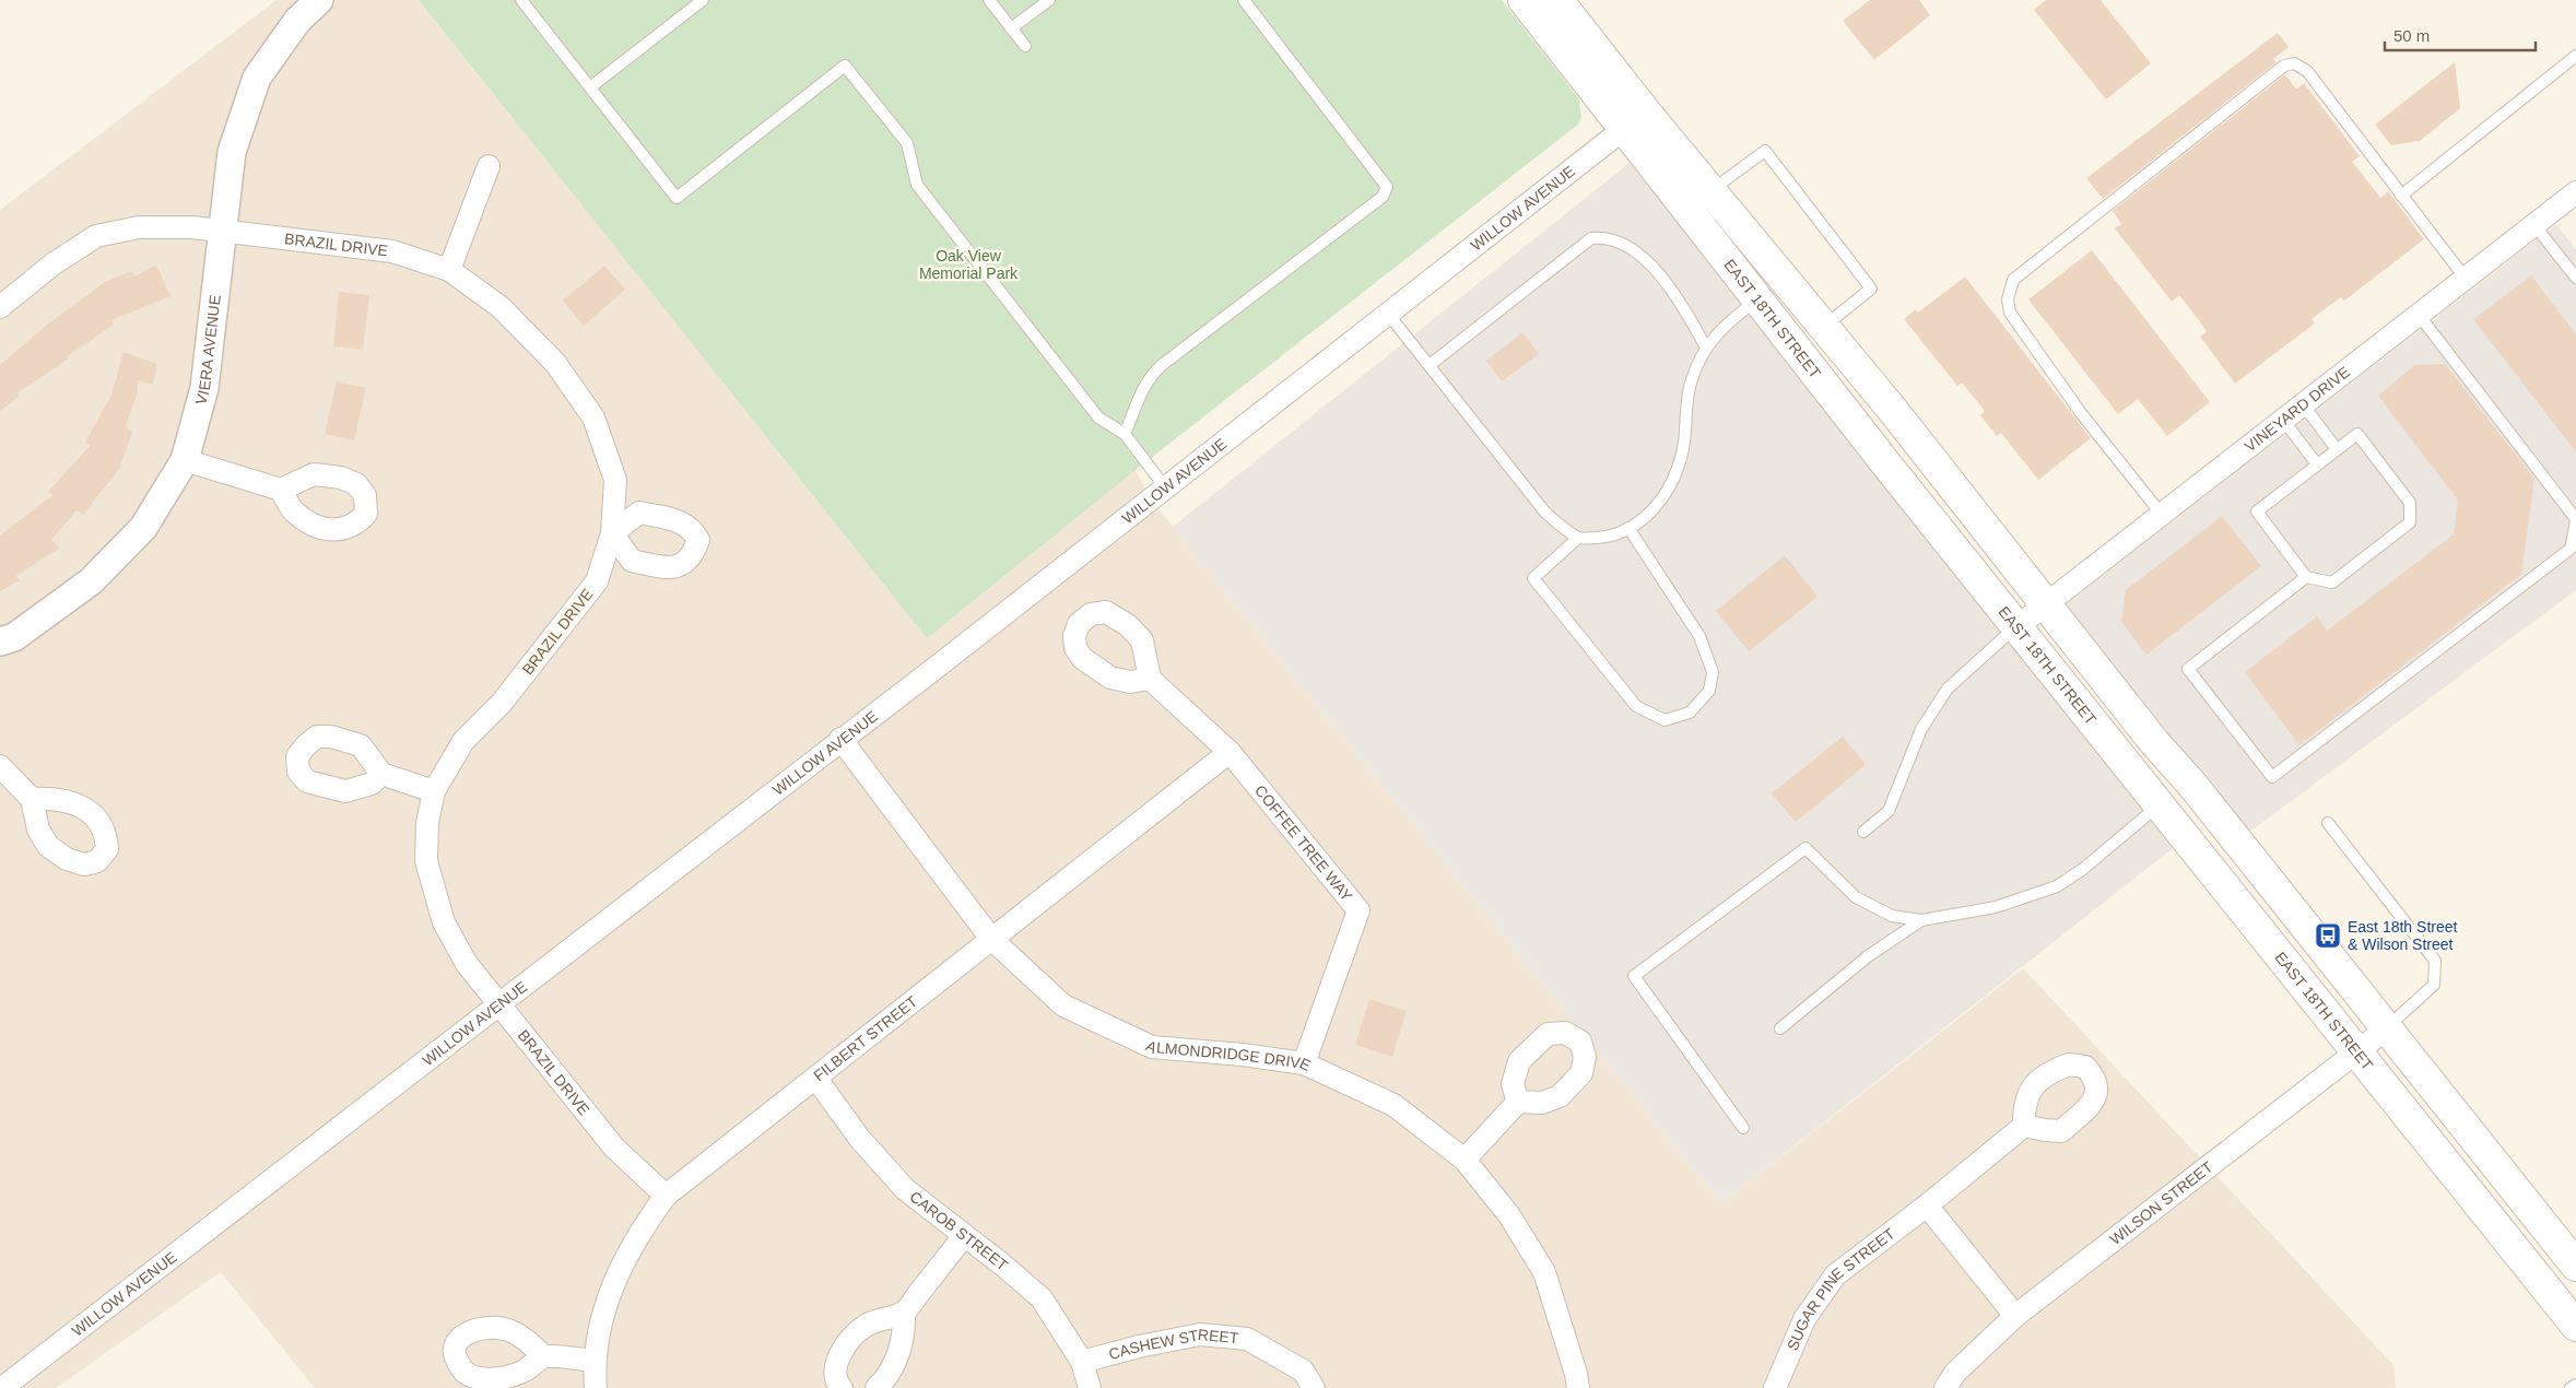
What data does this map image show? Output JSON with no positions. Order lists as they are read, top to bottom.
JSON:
{
  "streets": {
    "main road": ["EAST 18TH STREET"],
    "street": [
      "WILLOW AVENUE",
      "BRAZIL DRIVE",
      "VIERA AVENUE",
      "VINEYARD DRIVE",
      "COFFEE TREE WAY",
      "FILBERT STREET",
      "ALMONDRIDGE DRIVE",
      "WILSON STREET",
      "CAROB STREET",
      "SUGAR PINE STREET",
      "CASHEW STREET"
    ]
  },
  "crossings": [
    ["WILLOW AVENUE", "BRAZIL DRIVE"],
    ["WILLOW AVENUE", "EAST 18TH STREET"],
    ["WILLOW AVENUE", "ALMONDRIDGE DRIVE"],
    ["BRAZIL DRIVE", "VIERA AVENUE"],
    ["BRAZIL DRIVE", "FILBERT STREET"],
    ["EAST 18TH STREET", "VINEYARD DRIVE"],
    ["EAST 18TH STREET", "WILSON STREET"],
    ["COFFEE TREE WAY", "FILBERT STREET"],
    ["COFFEE TREE WAY", "ALMONDRIDGE DRIVE"],
    ["FILBERT STREET", "ALMONDRIDGE DRIVE"],
    ["FILBERT STREET", "CAROB STREET"],
    ["CAROB STREET", "CASHEW STREET"]
  ],
  "parks": ["Oak View Memorial Park"],
  "places": {
    "bus stop": ["East 18th Street & Wilson Street"]
  },
  "scale_bar": "50 m"
}
